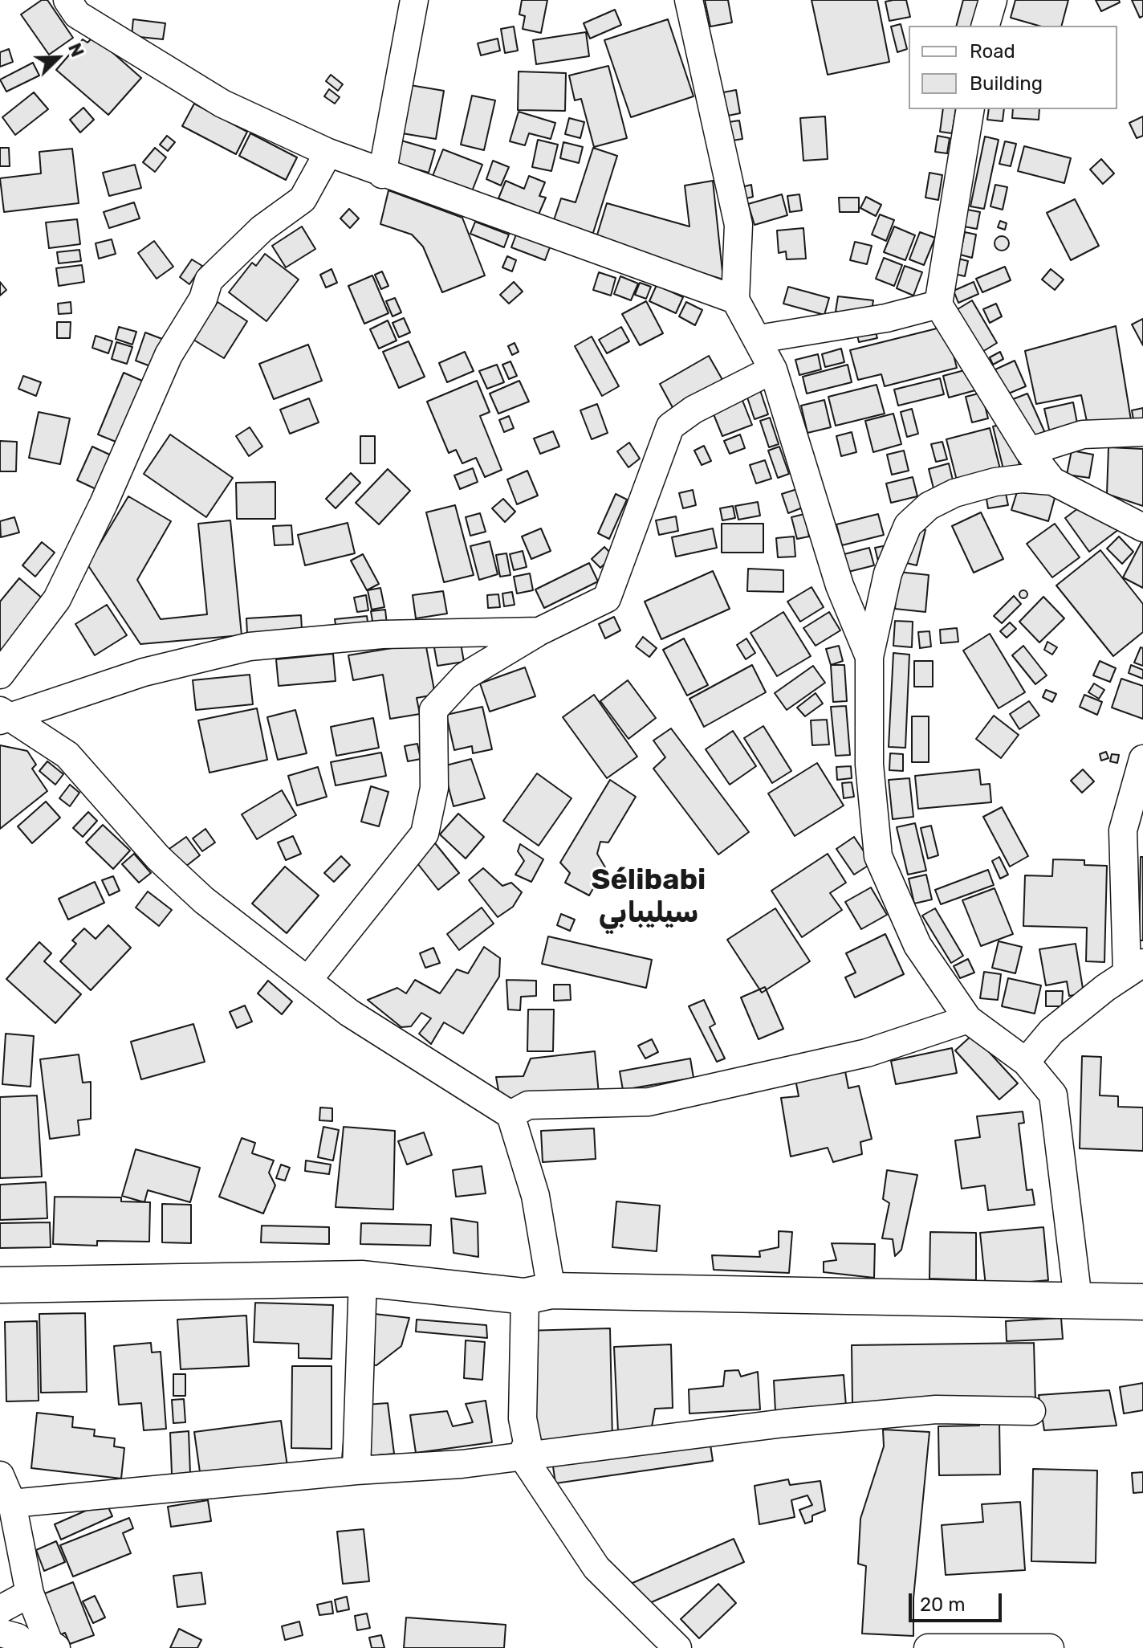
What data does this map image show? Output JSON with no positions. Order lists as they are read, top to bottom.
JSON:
{
  "districts": ["Sélibabi سيليبابي"],
  "legend": ["Road", "Building"],
  "scale_bar": "20 m",
  "north": "top right"
}
